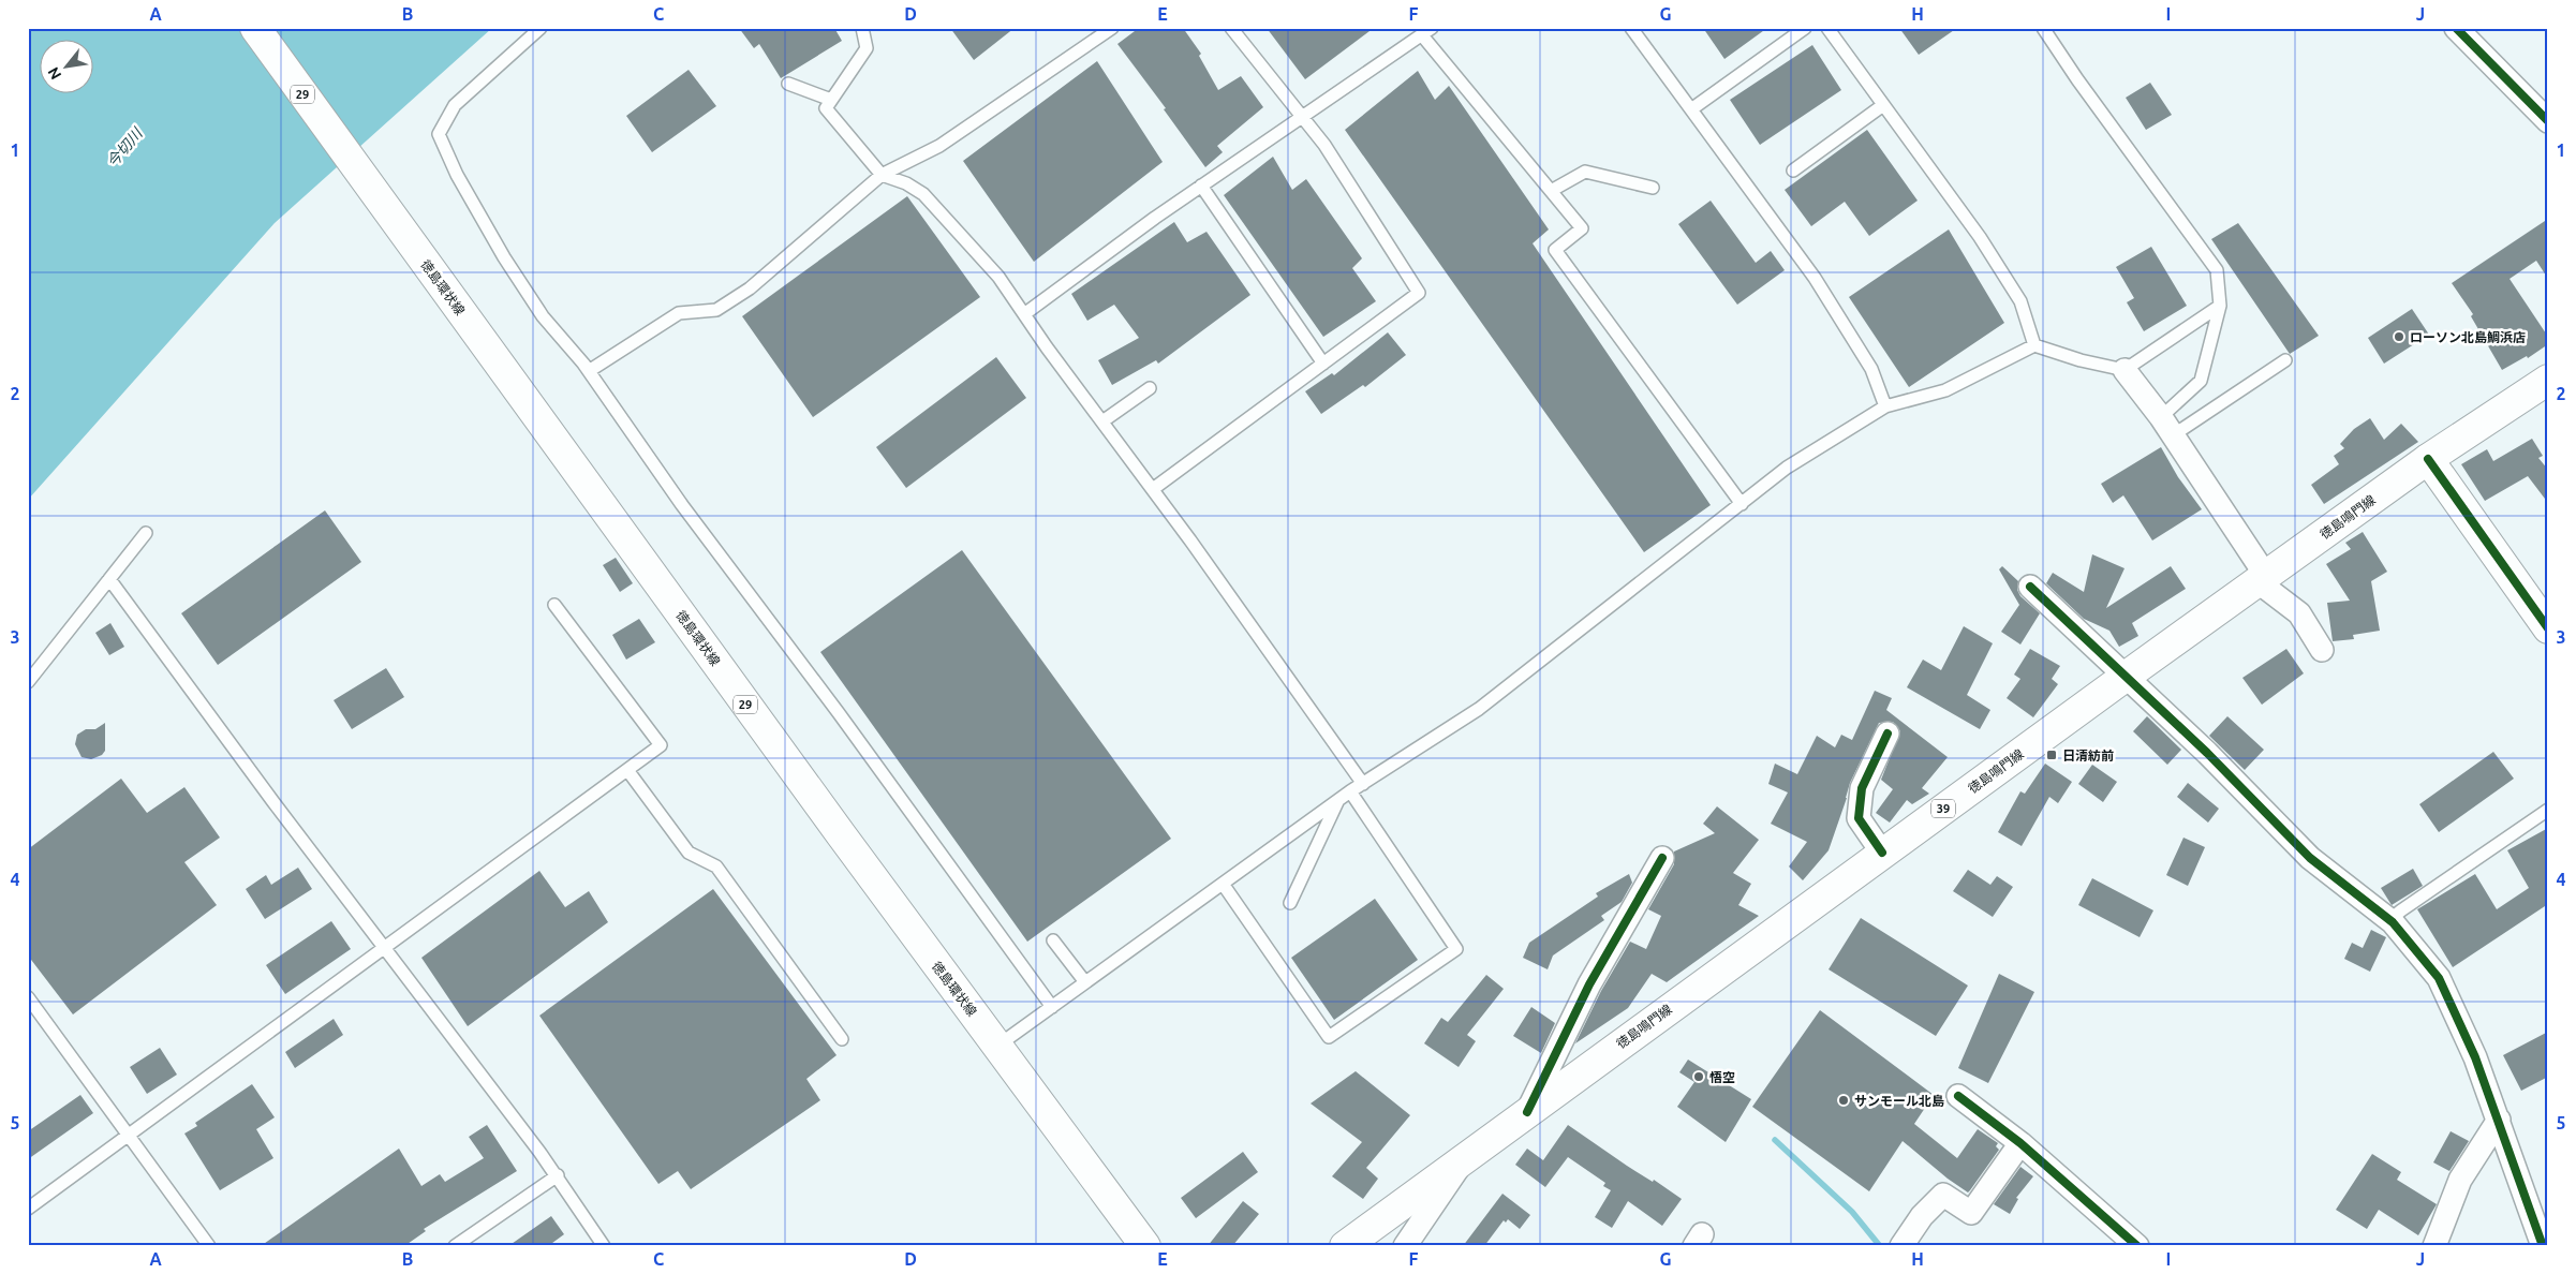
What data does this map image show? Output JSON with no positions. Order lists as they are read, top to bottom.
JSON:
{
  "streets": {
    "main road": [
      "29",
      "徳島環状線",
      "徳島鳴門線",
      "39"
    ]
  },
  "water": ["今切川"],
  "places": {
    "other": ["ローソン北島鯛浜店", "悟空", "サンモール北島"],
    "transit": ["日清紡前"]
  },
  "north": "bottom left",
  "grid": {
    "columns": [
      "A",
      "B",
      "C",
      "D",
      "E",
      "F",
      "G",
      "H",
      "I",
      "J"
    ],
    "rows": [
      "1",
      "2",
      "3",
      "4",
      "5"
    ]
  }
}
